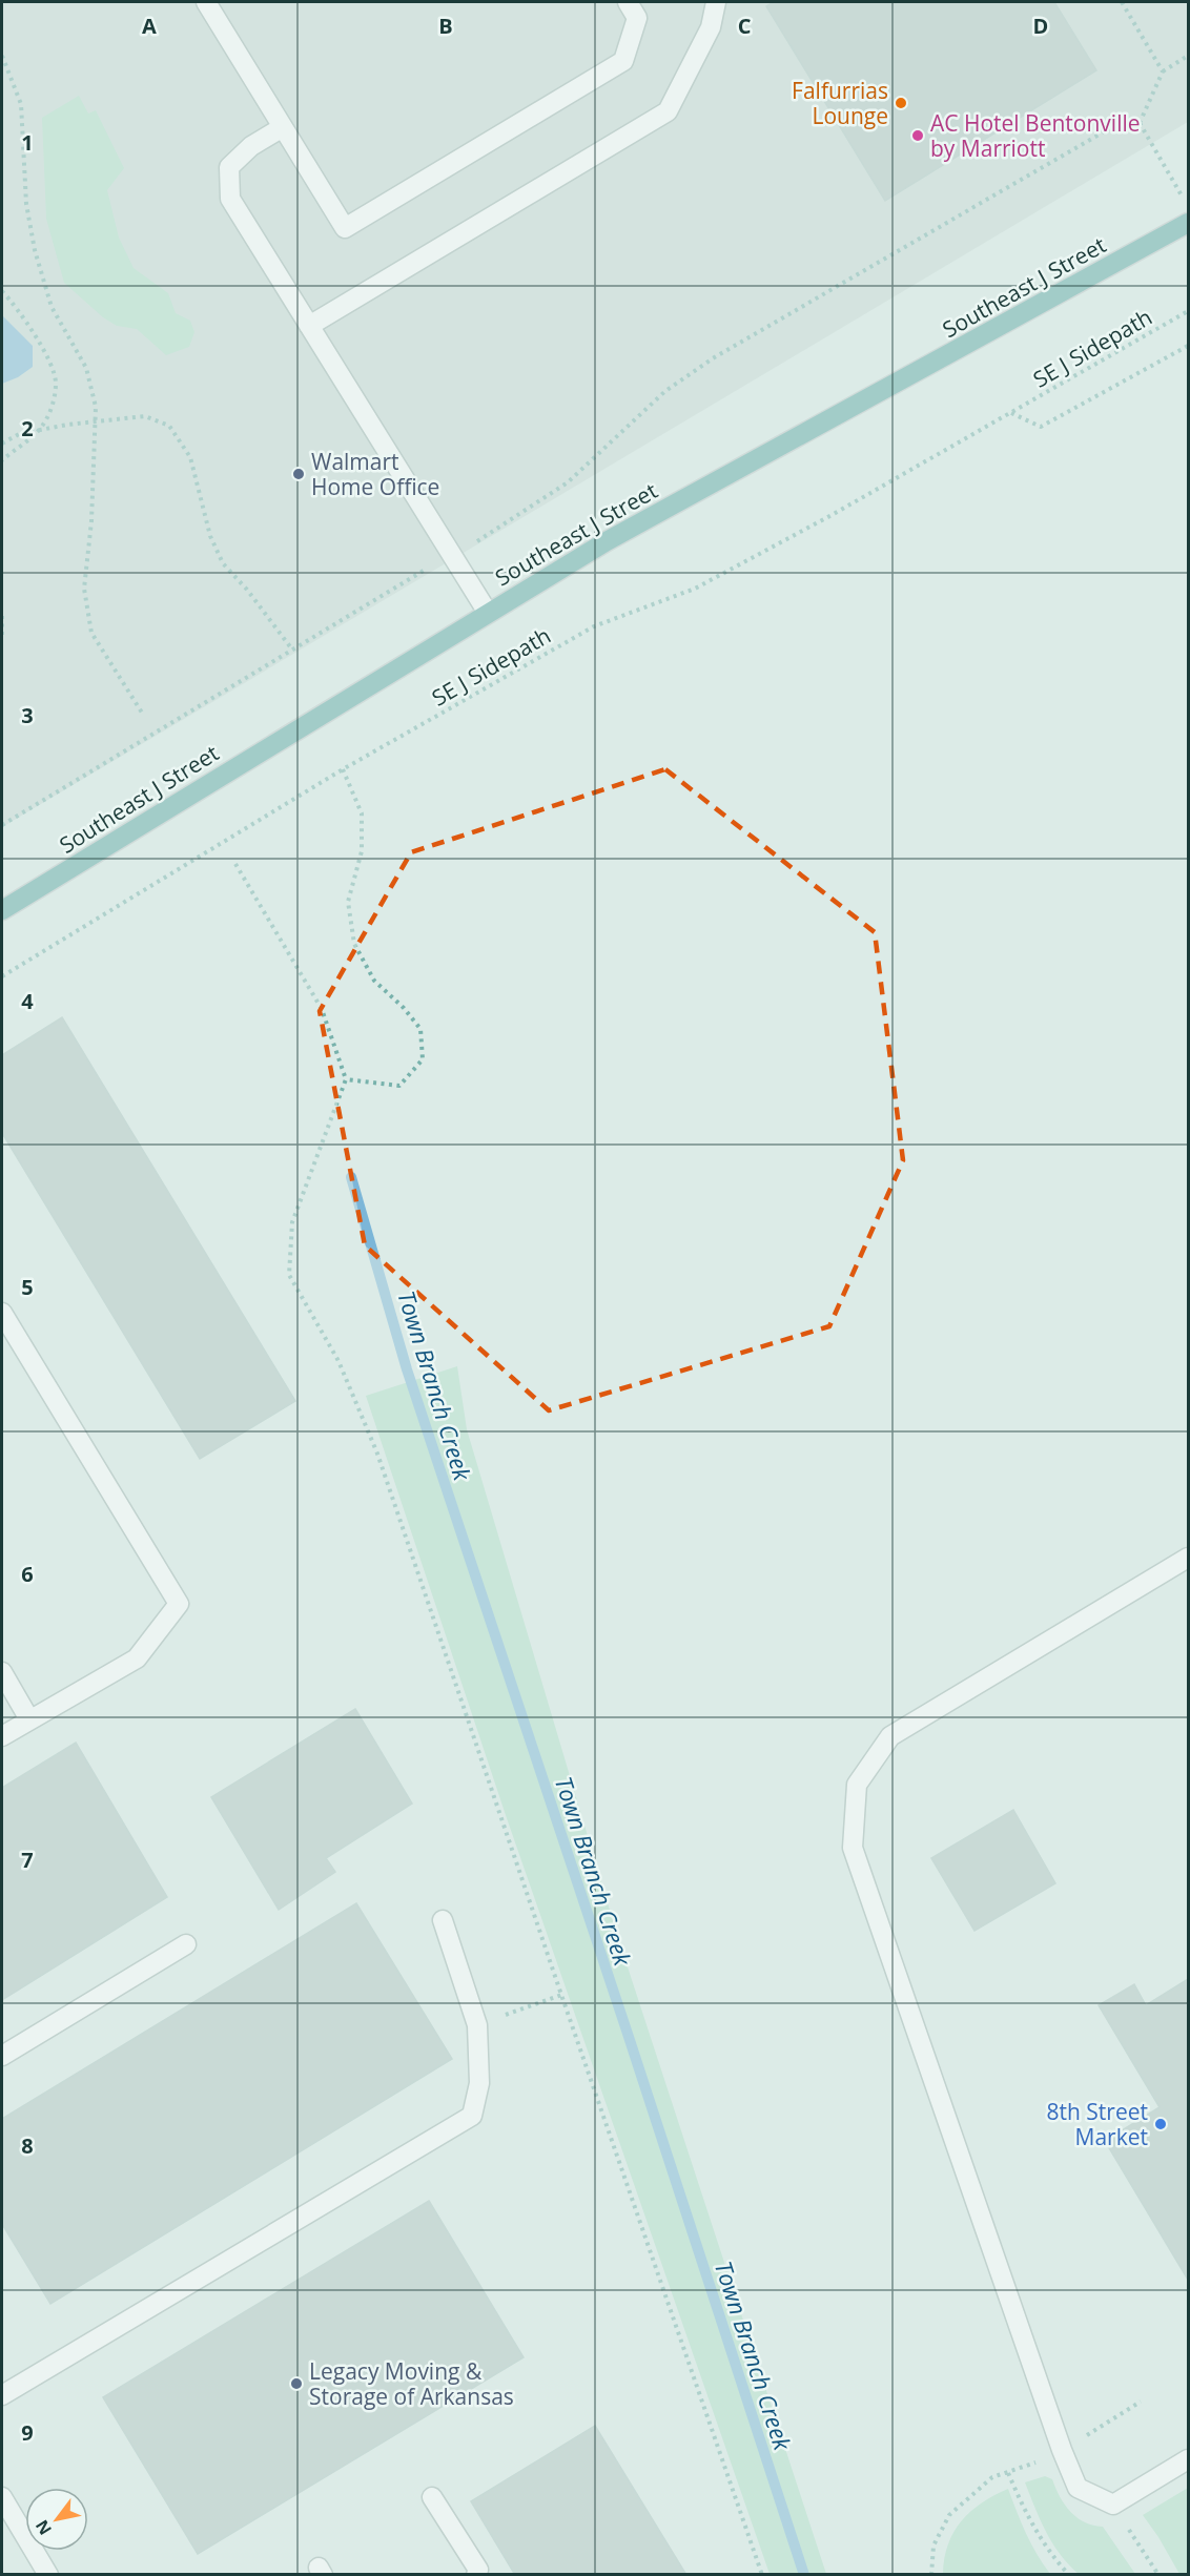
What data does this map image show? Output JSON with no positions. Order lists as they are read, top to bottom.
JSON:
{
  "streets": {
    "main road": ["Southeast J Street"],
    "path": ["SE J Sidepath"]
  },
  "water": ["Town Branch Creek"],
  "places": [
    "Falfurrias Lounge",
    "AC Hotel Bentonville by Marriott",
    "Walmart Home Office",
    "8th Street Market",
    "Legacy Moving & Storage of Arkansas"
  ],
  "north": "bottom left",
  "grid": {
    "columns": [
      "A",
      "B",
      "C",
      "D"
    ],
    "rows": [
      "1",
      "2",
      "3",
      "4",
      "5",
      "6",
      "7",
      "8",
      "9"
    ]
  }
}
